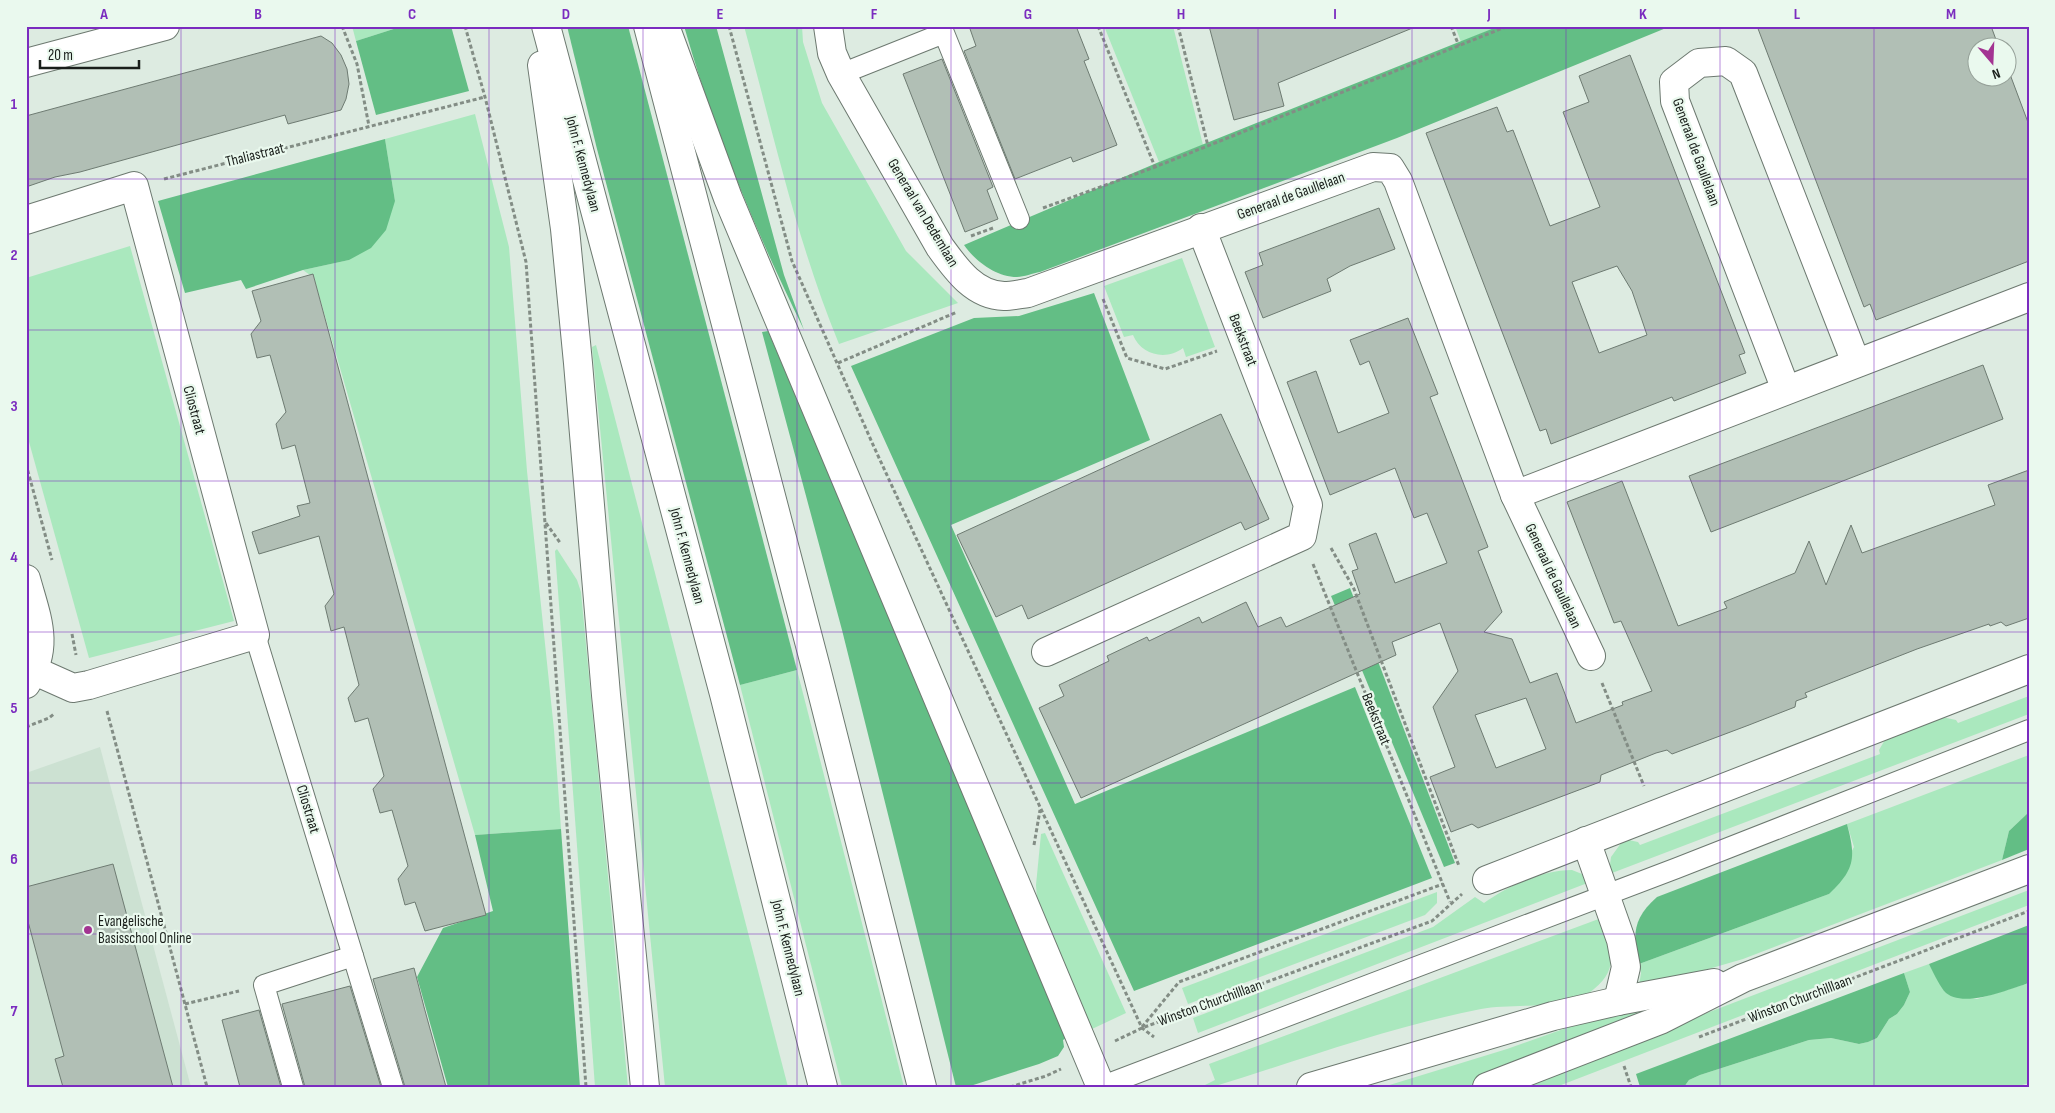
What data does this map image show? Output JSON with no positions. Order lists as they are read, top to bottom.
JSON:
{
  "streets": {
    "main road": [
      "Generaal de Gaullelaan",
      "John F. Kennedylaan",
      "Generaal van Dedemlaan",
      "Beekstraat",
      "Cliostraat"
    ],
    "path": ["Thaliastraat", "Winston Churchilllaan"]
  },
  "crossings": [
    ["Generaal de Gaullelaan", "Generaal van Dedemlaan"],
    ["Generaal de Gaullelaan", "Beekstraat"],
    ["Thaliastraat", "Cliostraat"],
    ["Generaal van Dedemlaan", "Beekstraat"],
    ["Beekstraat", "Winston Churchilllaan"]
  ],
  "places": ["Evangelische Basisschool Online"],
  "scale_bar": "20 m",
  "north": "bottom",
  "grid": {
    "columns": [
      "A",
      "B",
      "C",
      "D",
      "E",
      "F",
      "G",
      "H",
      "I",
      "J",
      "K",
      "L",
      "M"
    ],
    "rows": [
      "1",
      "2",
      "3",
      "4",
      "5",
      "6",
      "7"
    ]
  }
}
